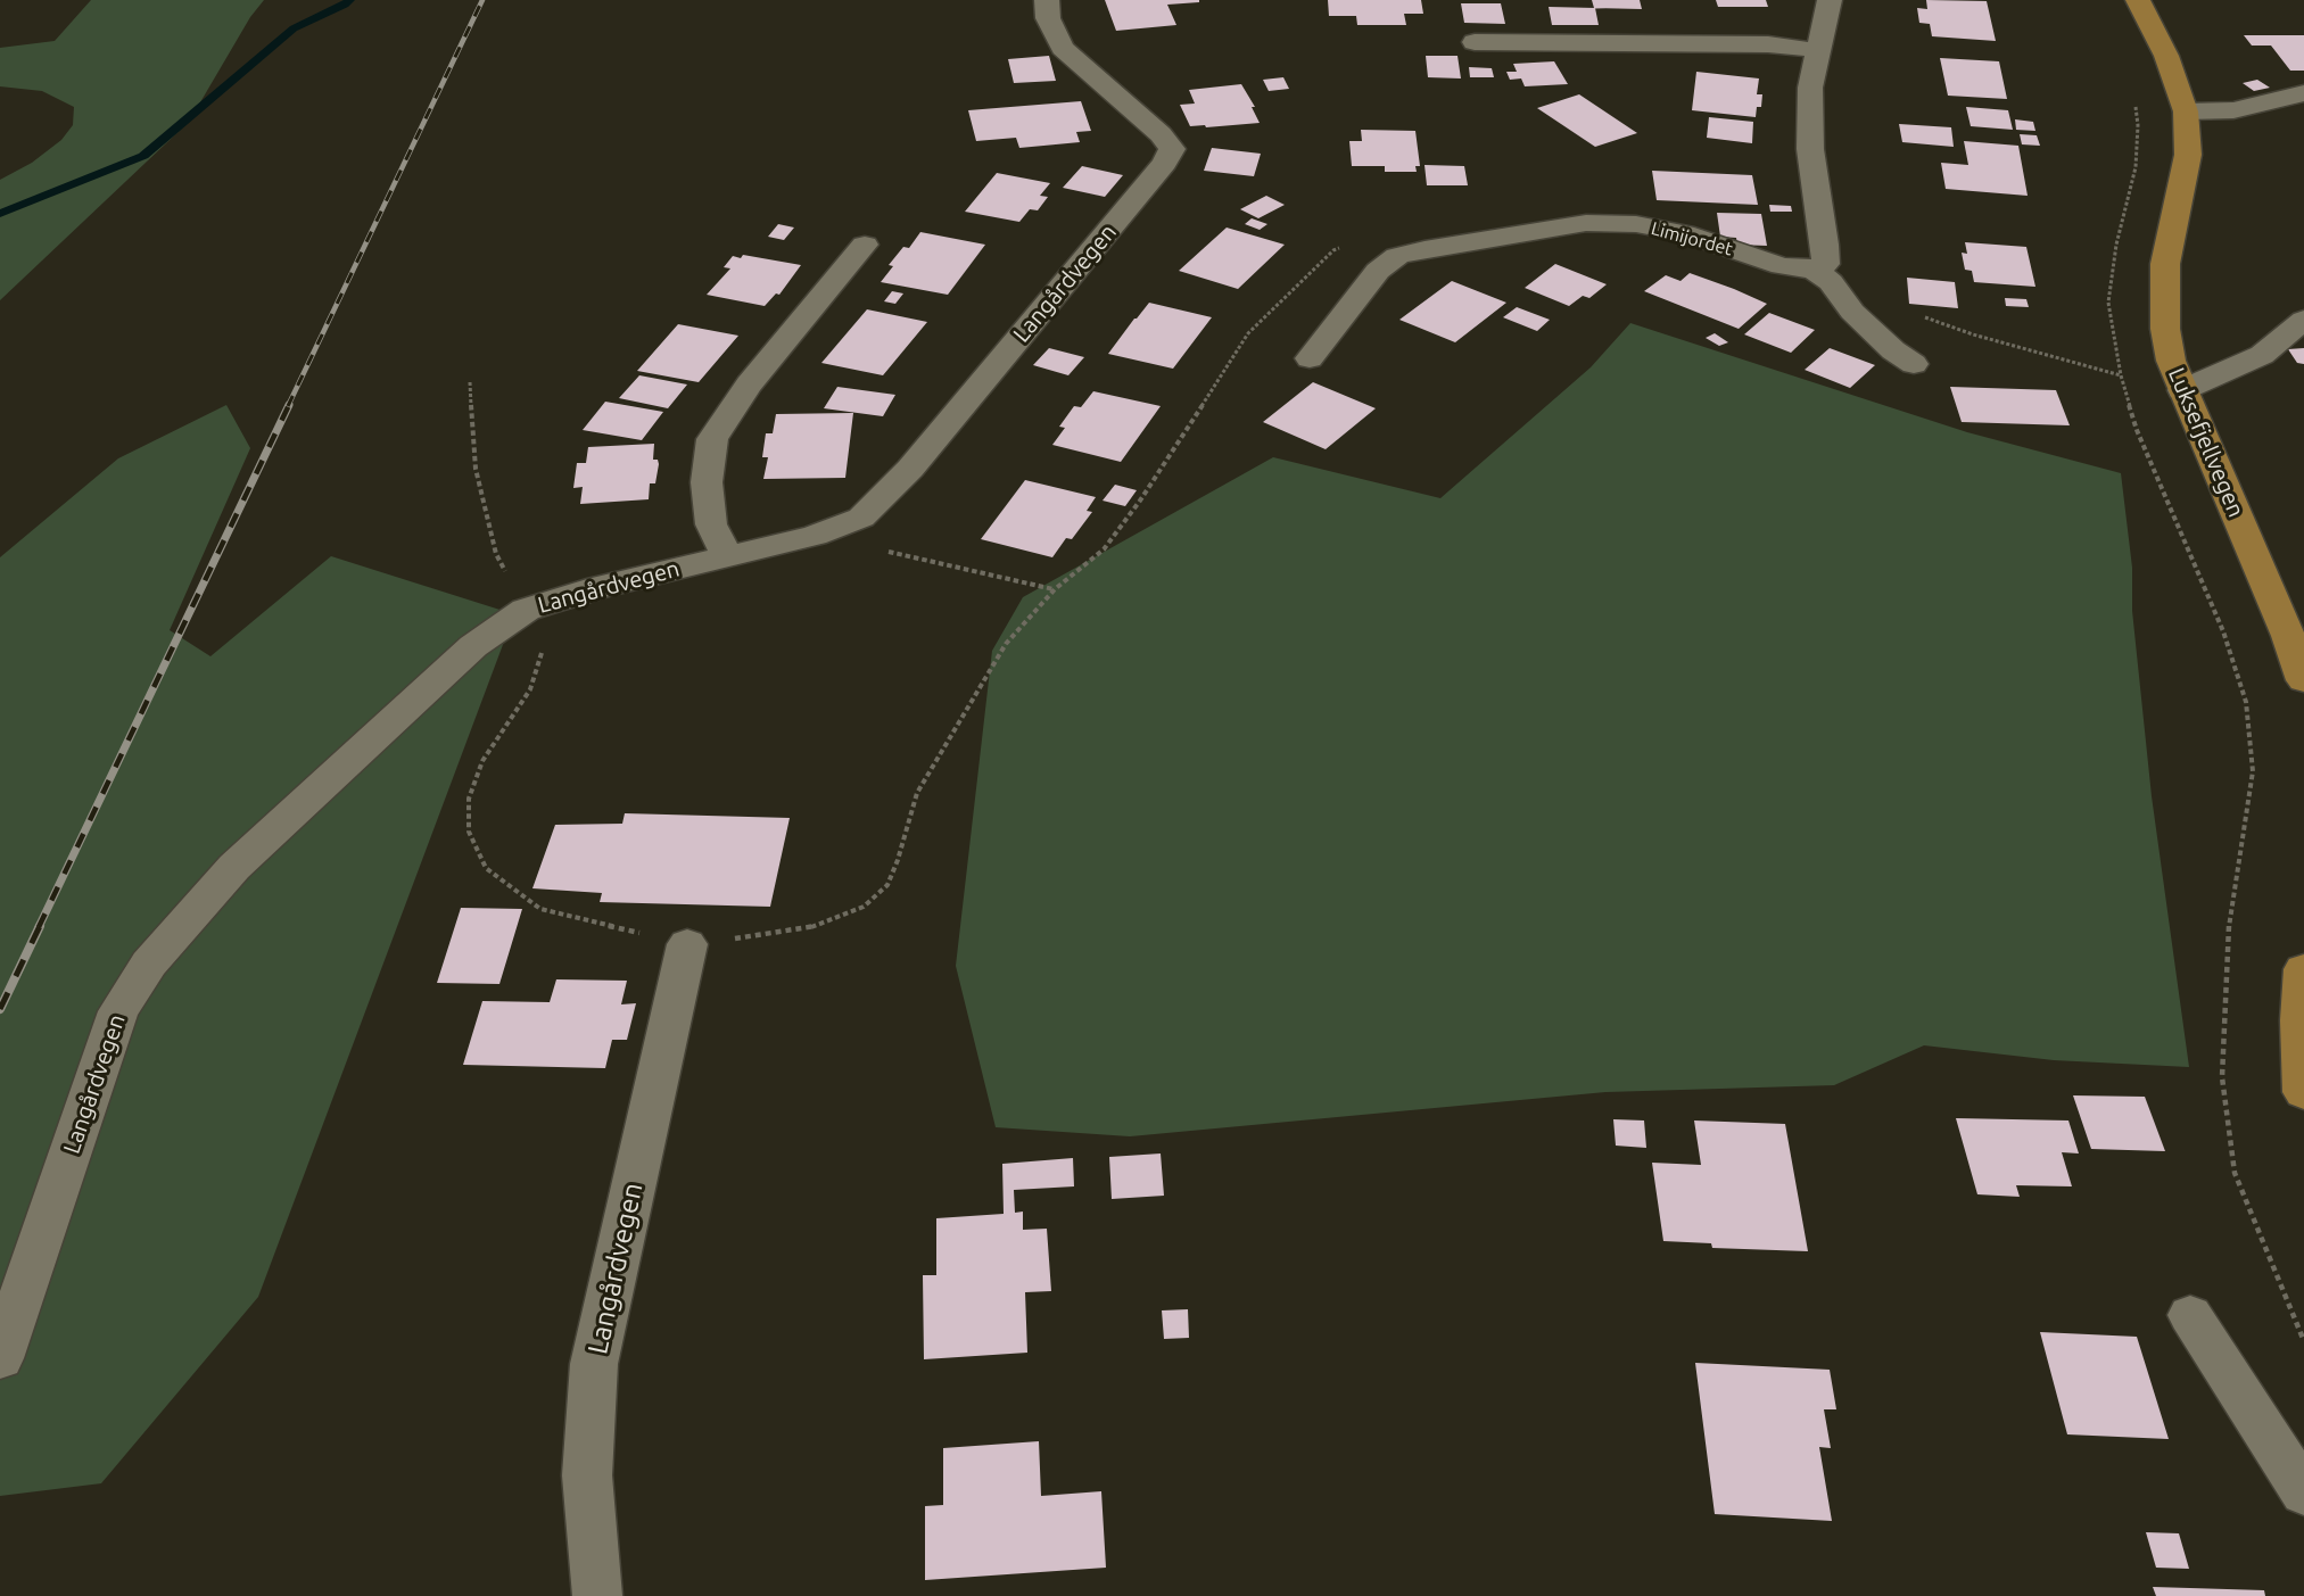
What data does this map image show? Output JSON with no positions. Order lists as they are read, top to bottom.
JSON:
{
  "streets": {
    "main road": ["Luksefjellvegen"],
    "street": ["Limijordet", "Langårdvegen"]
  }
}
